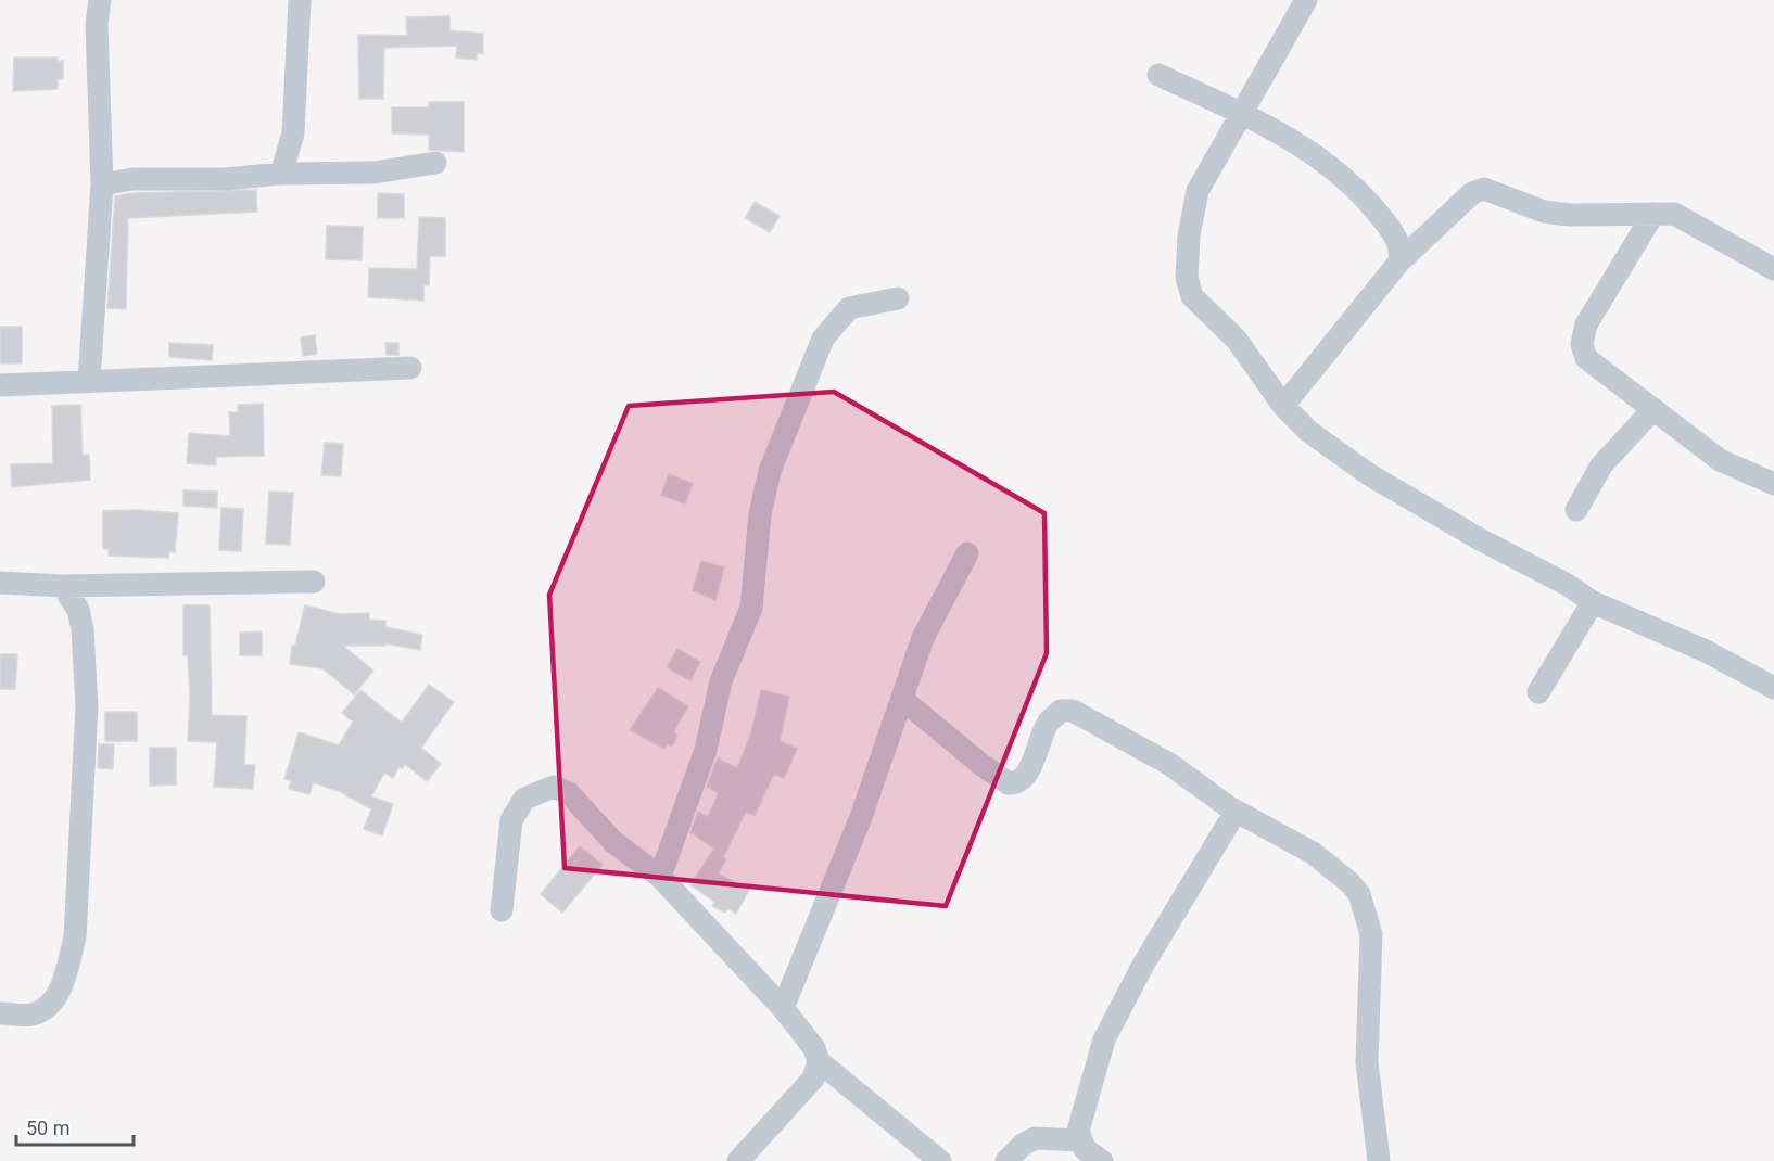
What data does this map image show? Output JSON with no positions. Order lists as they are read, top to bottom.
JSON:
{
  "scale_bar": "50 m"
}
